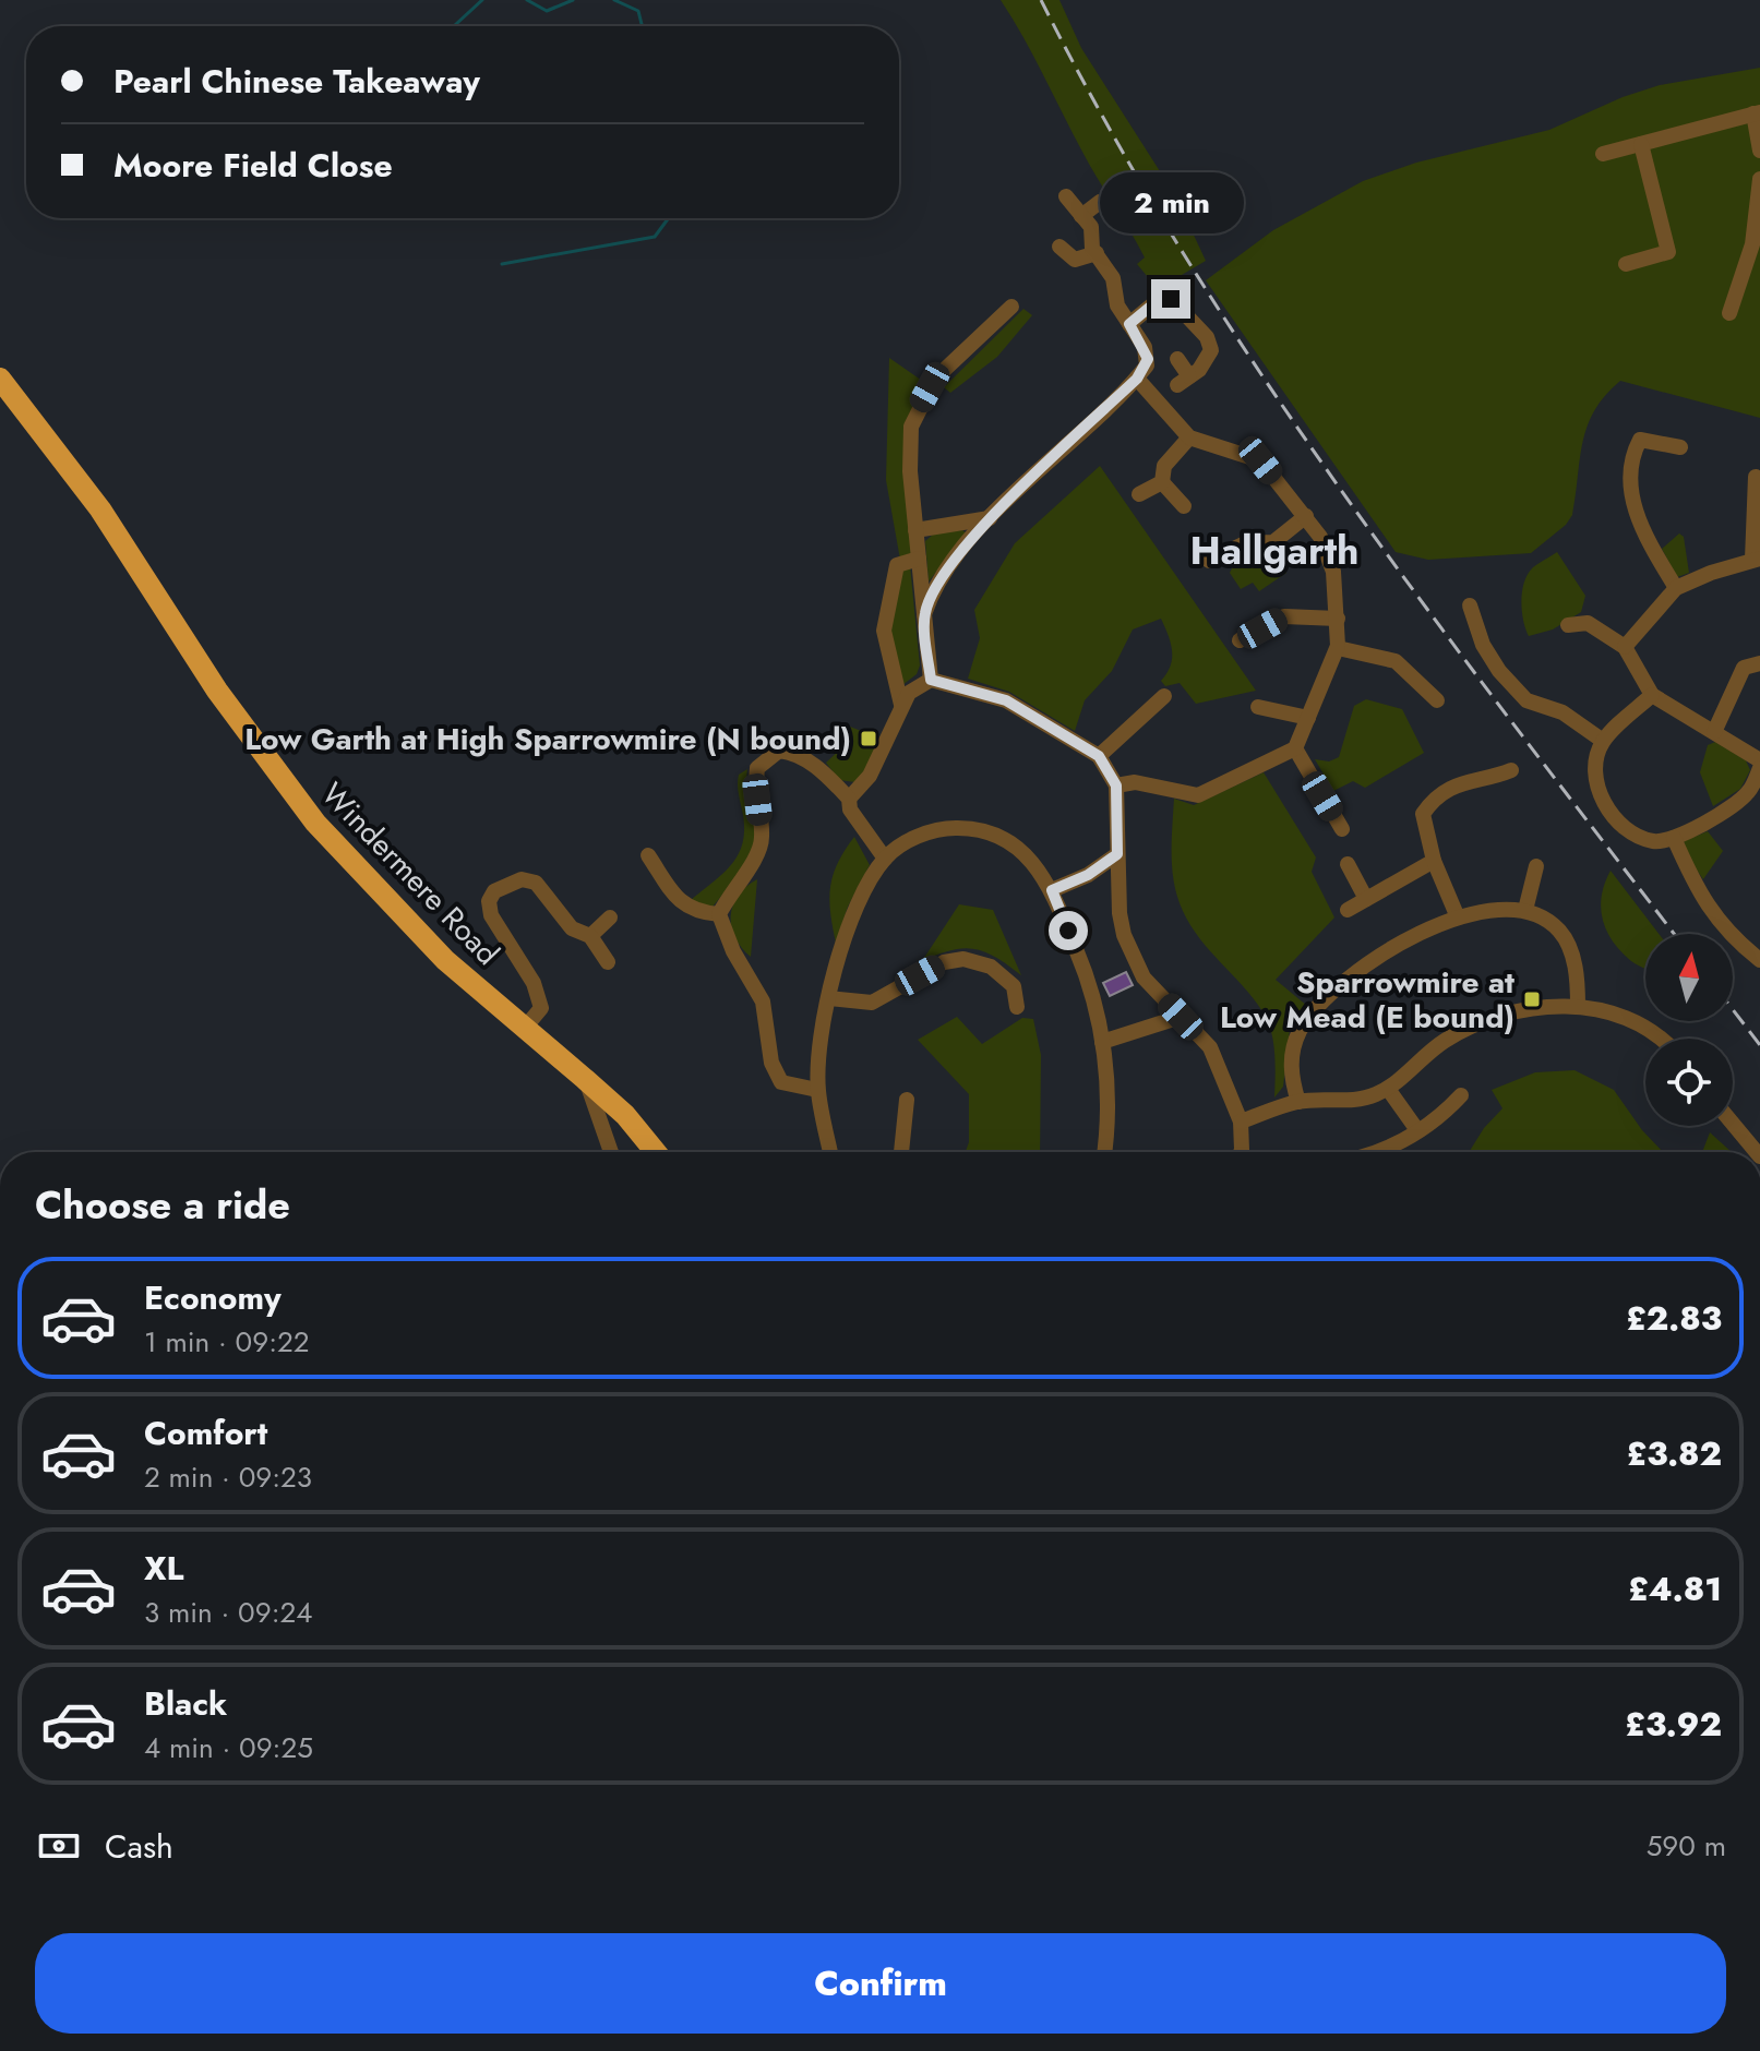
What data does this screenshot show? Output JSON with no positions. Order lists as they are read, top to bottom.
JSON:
{
  "streets": {
    "highway": ["Windermere Road"]
  },
  "districts": ["Hallgarth"],
  "places": {
    "transit": ["Low Garth at High Sparrowmire (N bound)", "Sparrowmire at Low Mead (E bound)"]
  },
  "north": "top",
  "page": {
    "banner": ["Pearl Chinese Takeaway", "Moore Field Close"],
    "bubble": "2 min",
    "heading": "Choose a ride",
    "list": [
      {
        "name": "Economy",
        "note": "1 min · 09:22",
        "value": "£2.83"
      },
      {
        "name": "Comfort",
        "note": "2 min · 09:23",
        "value": "£3.82"
      },
      {
        "name": "XL",
        "note": "3 min · 09:24",
        "value": "£4.81"
      },
      {
        "name": "Black",
        "note": "4 min · 09:25",
        "value": "£3.92"
      }
    ],
    "pay": ["Cash", "590 m"],
    "buttons": "Confirm"
  }
}
